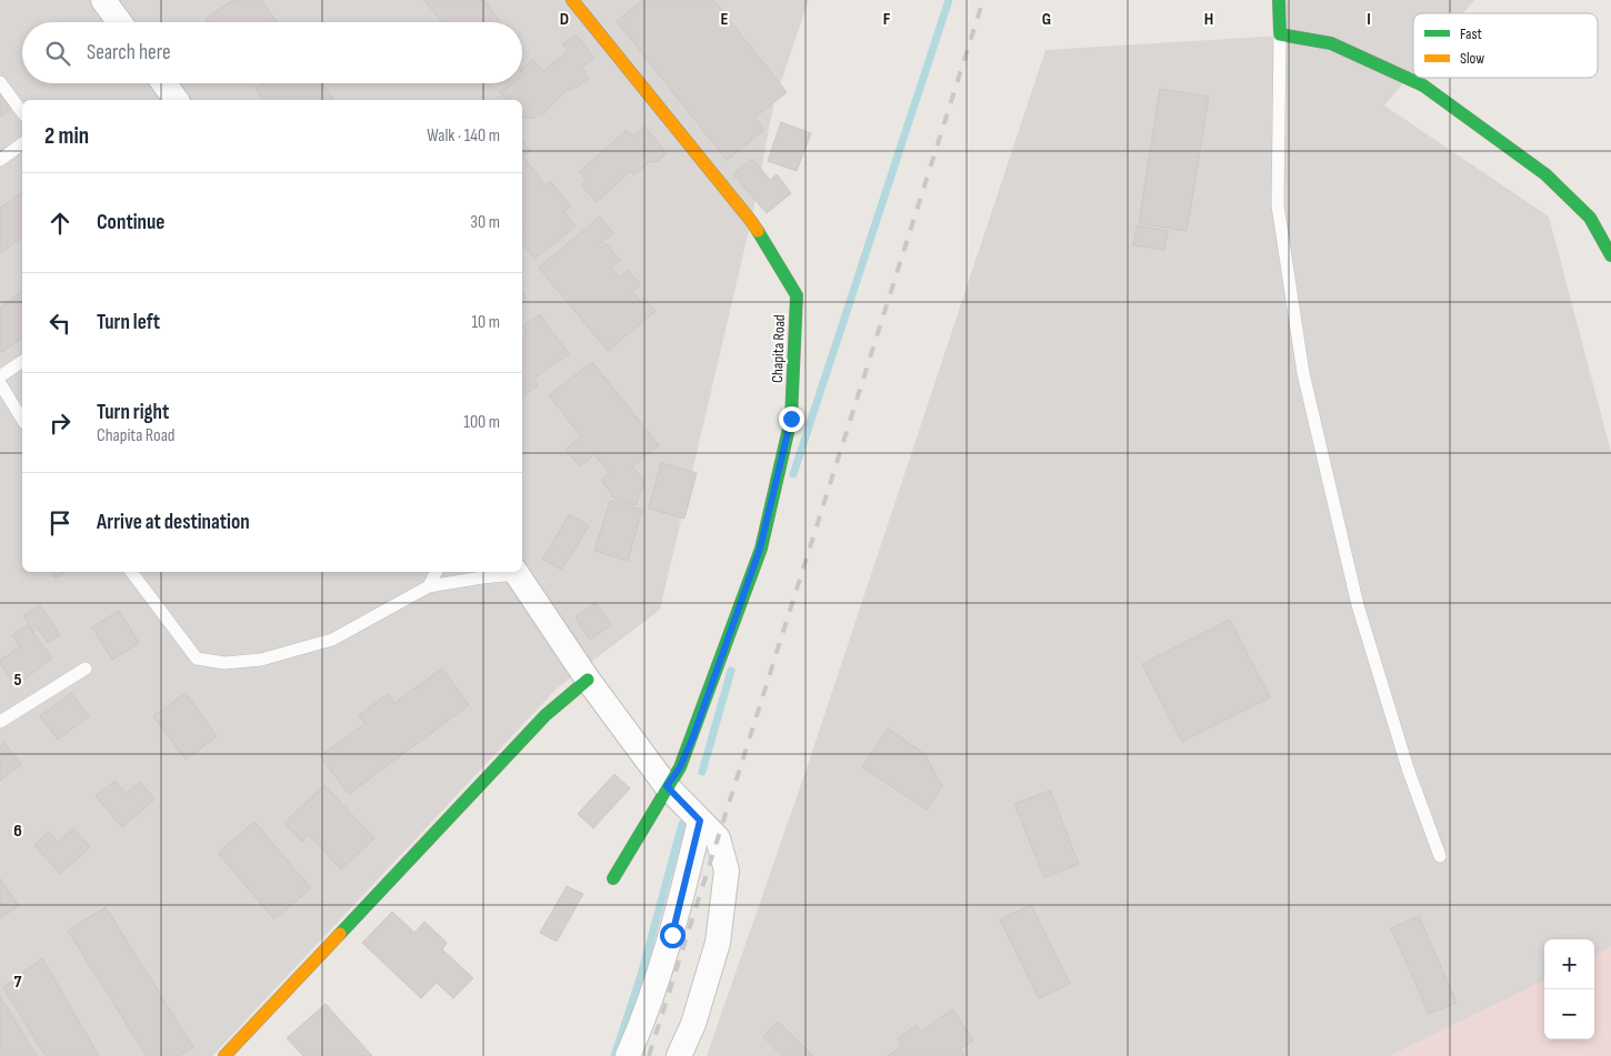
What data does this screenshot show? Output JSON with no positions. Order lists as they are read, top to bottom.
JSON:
{
  "streets": {
    "street": ["Chapita Road"]
  },
  "legend": ["Fast", "Slow"],
  "page": {
    "search": "Search here",
    "heading": ["2 min", "Walk · 140 m"],
    "list": [
      ["Continue", "30 m"],
      ["Turn left", "10 m"],
      ["Turn right", "Chapita Road", "100 m"],
      "Arrive at destination"
    ],
    "map_buttons": ["+", "−"]
  },
  "grid": {
    "columns": [
      "D",
      "E",
      "F",
      "G",
      "H",
      "I"
    ],
    "rows": ["5", "6", "7"]
  }
}
